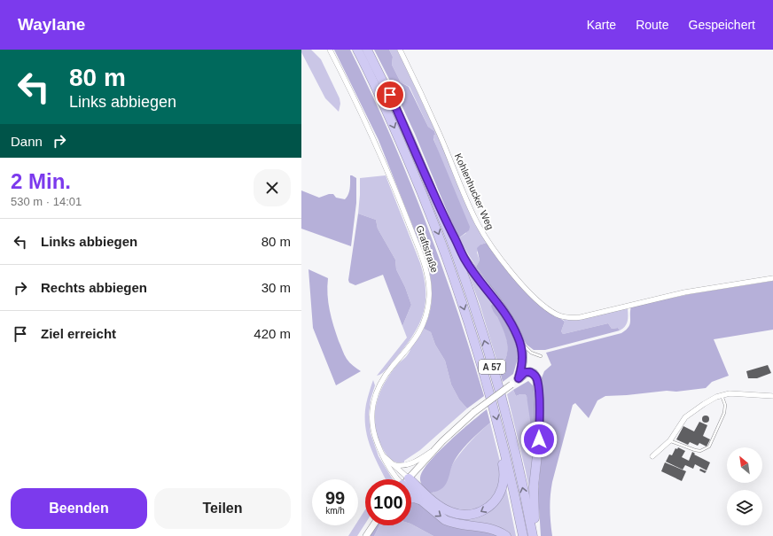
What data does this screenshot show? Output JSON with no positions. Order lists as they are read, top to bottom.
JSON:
{
  "streets": {
    "highway": ["A 57"],
    "street": ["Kohlenhucker Weg", "Graftstraße"]
  },
  "north": "top left",
  "page": {
    "header": "Waylane",
    "nav": ["Karte", "Route", "Gespeichert"],
    "turn": ["80 m", "Links abbiegen"],
    "then": "Dann",
    "heading": ["2 Min.", "530 m · 14:01"],
    "list": [
      {
        "name": "Links abbiegen",
        "value": "80 m"
      },
      {
        "name": "Rechts abbiegen",
        "value": "30 m"
      },
      {
        "name": "Ziel erreicht",
        "value": "420 m"
      }
    ],
    "speed": "99 km/h",
    "limit": "100",
    "buttons": ["Beenden", "Teilen"]
  }
}
